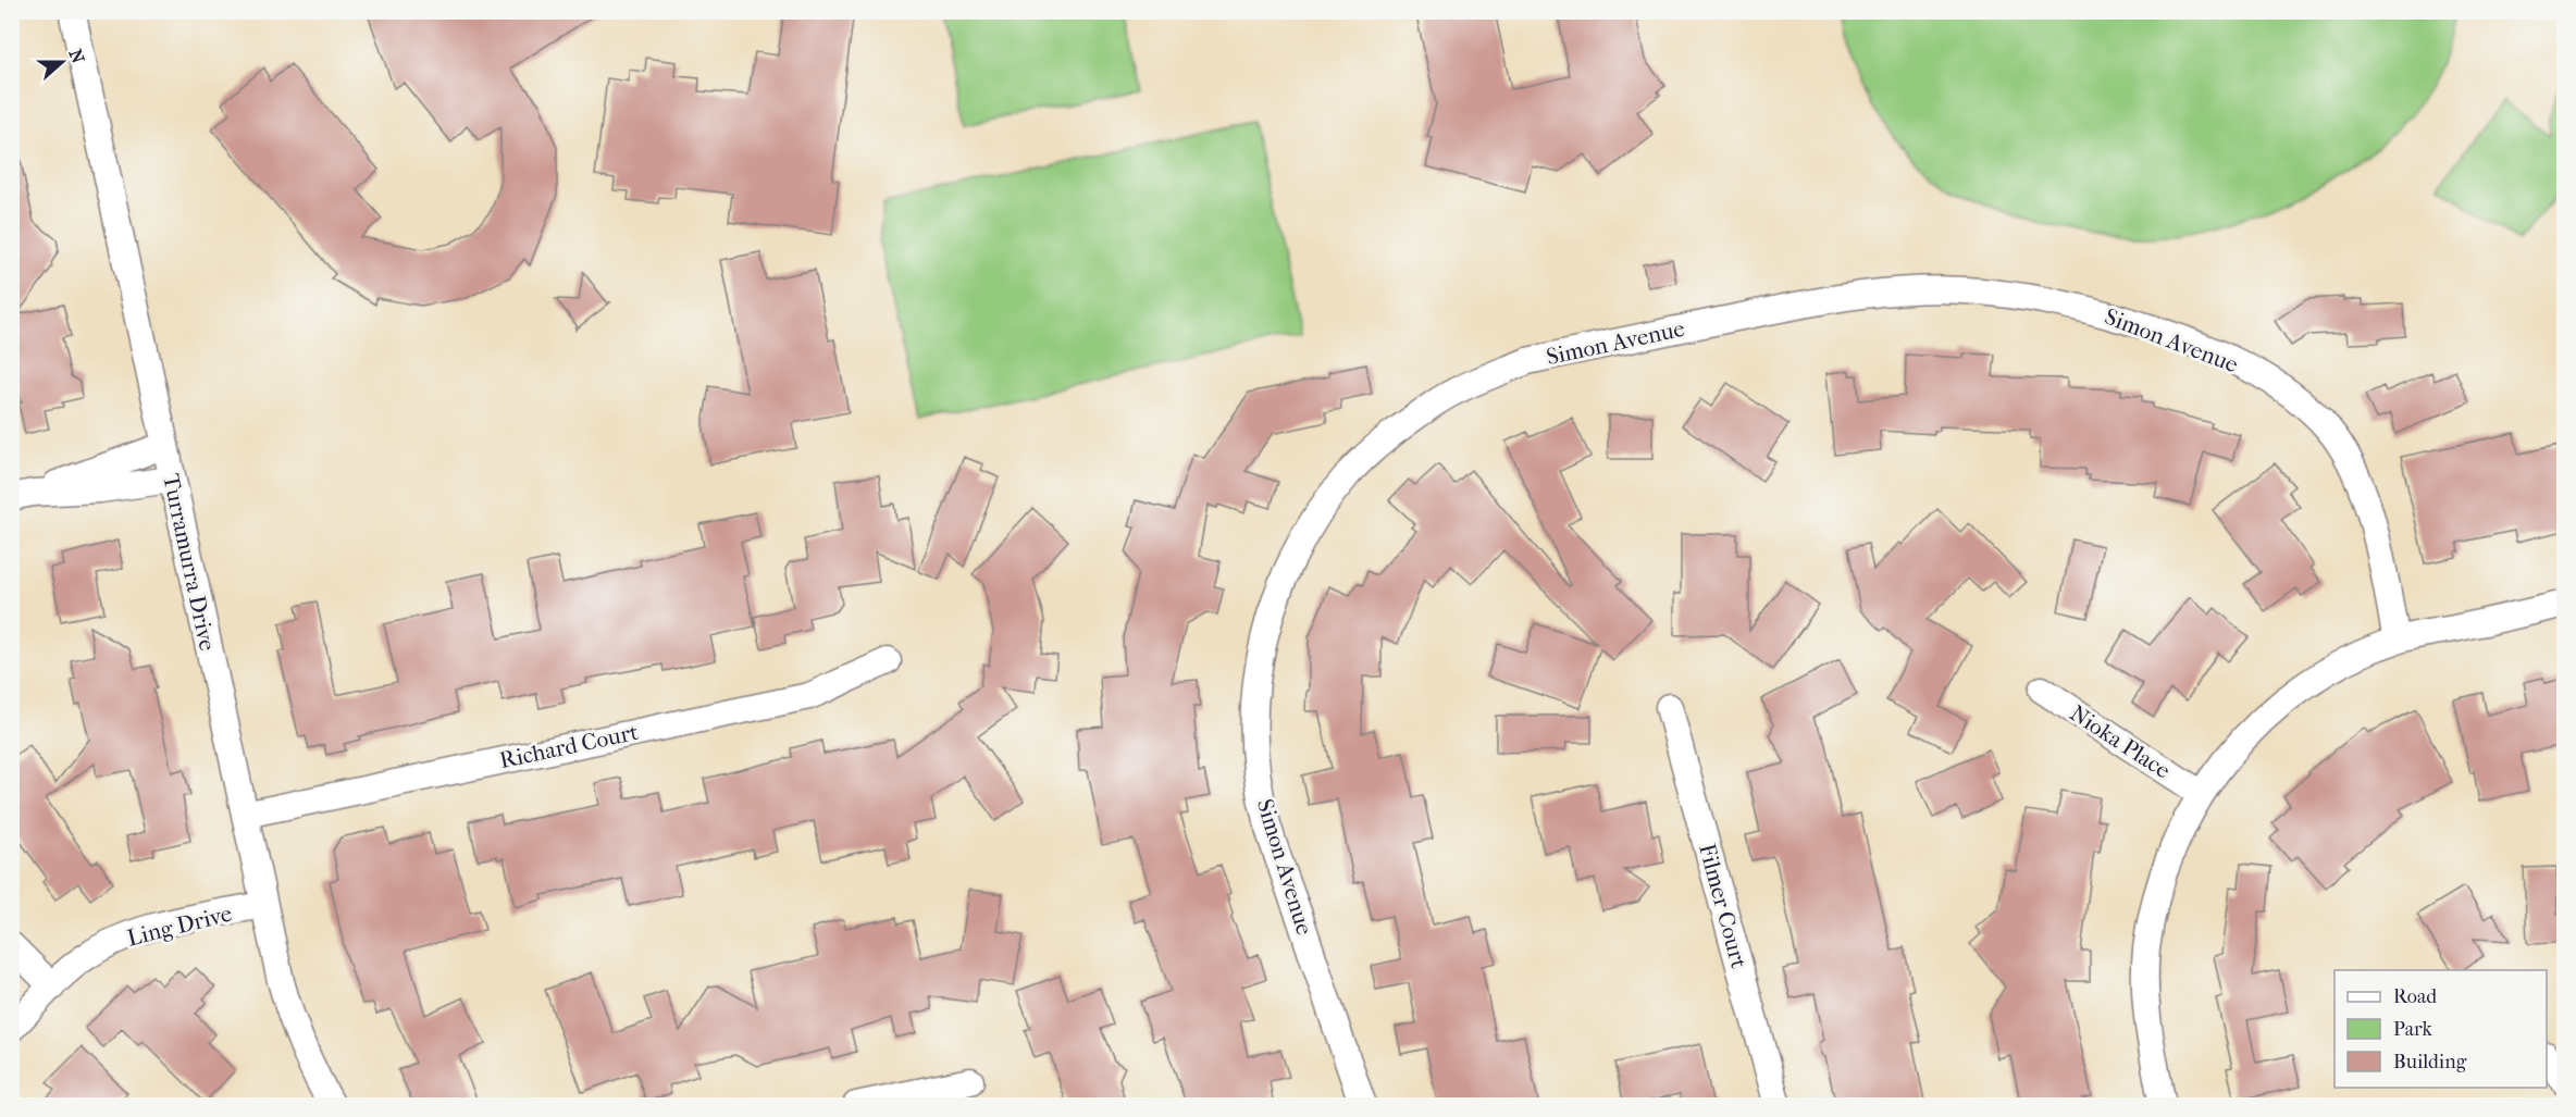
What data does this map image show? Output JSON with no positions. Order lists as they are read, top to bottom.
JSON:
{
  "streets": {
    "street": [
      "Simon Avenue",
      "Turramurra Drive",
      "Nioka Place",
      "Richard Court",
      "Filmer Court",
      "Ling Drive"
    ]
  },
  "crossings": [
    ["Turramurra Drive", "Richard Court"],
    ["Turramurra Drive", "Ling Drive"]
  ],
  "legend": ["Road", "Park", "Building"],
  "north": "right"
}
